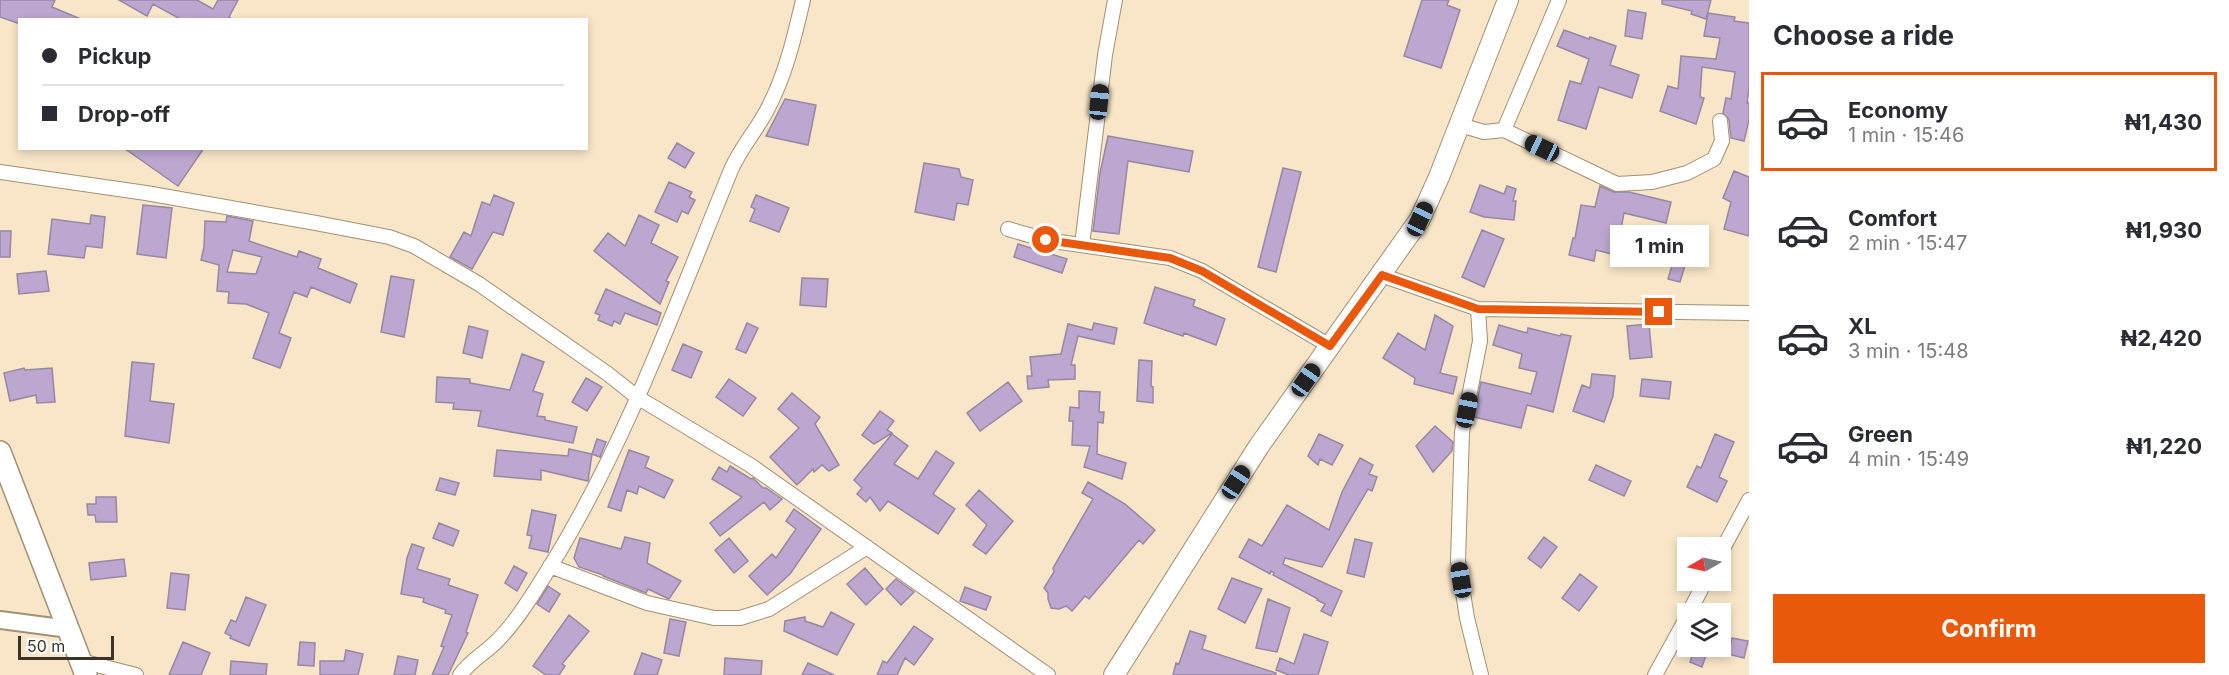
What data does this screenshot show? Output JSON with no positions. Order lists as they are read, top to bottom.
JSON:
{
  "scale_bar": "50 m",
  "north": "left",
  "page": {
    "heading": "Choose a ride",
    "banner": ["Pickup", "Drop-off"],
    "list": [
      {
        "name": "Economy",
        "note": "1 min · 15:46",
        "value": "₦1,430"
      },
      {
        "name": "Comfort",
        "note": "2 min · 15:47",
        "value": "₦1,930"
      },
      {
        "name": "XL",
        "note": "3 min · 15:48",
        "value": "₦2,420"
      },
      {
        "name": "Green",
        "note": "4 min · 15:49",
        "value": "₦1,220"
      }
    ],
    "bubble": "1 min",
    "buttons": "Confirm",
    "scale": "50 m"
  }
}
